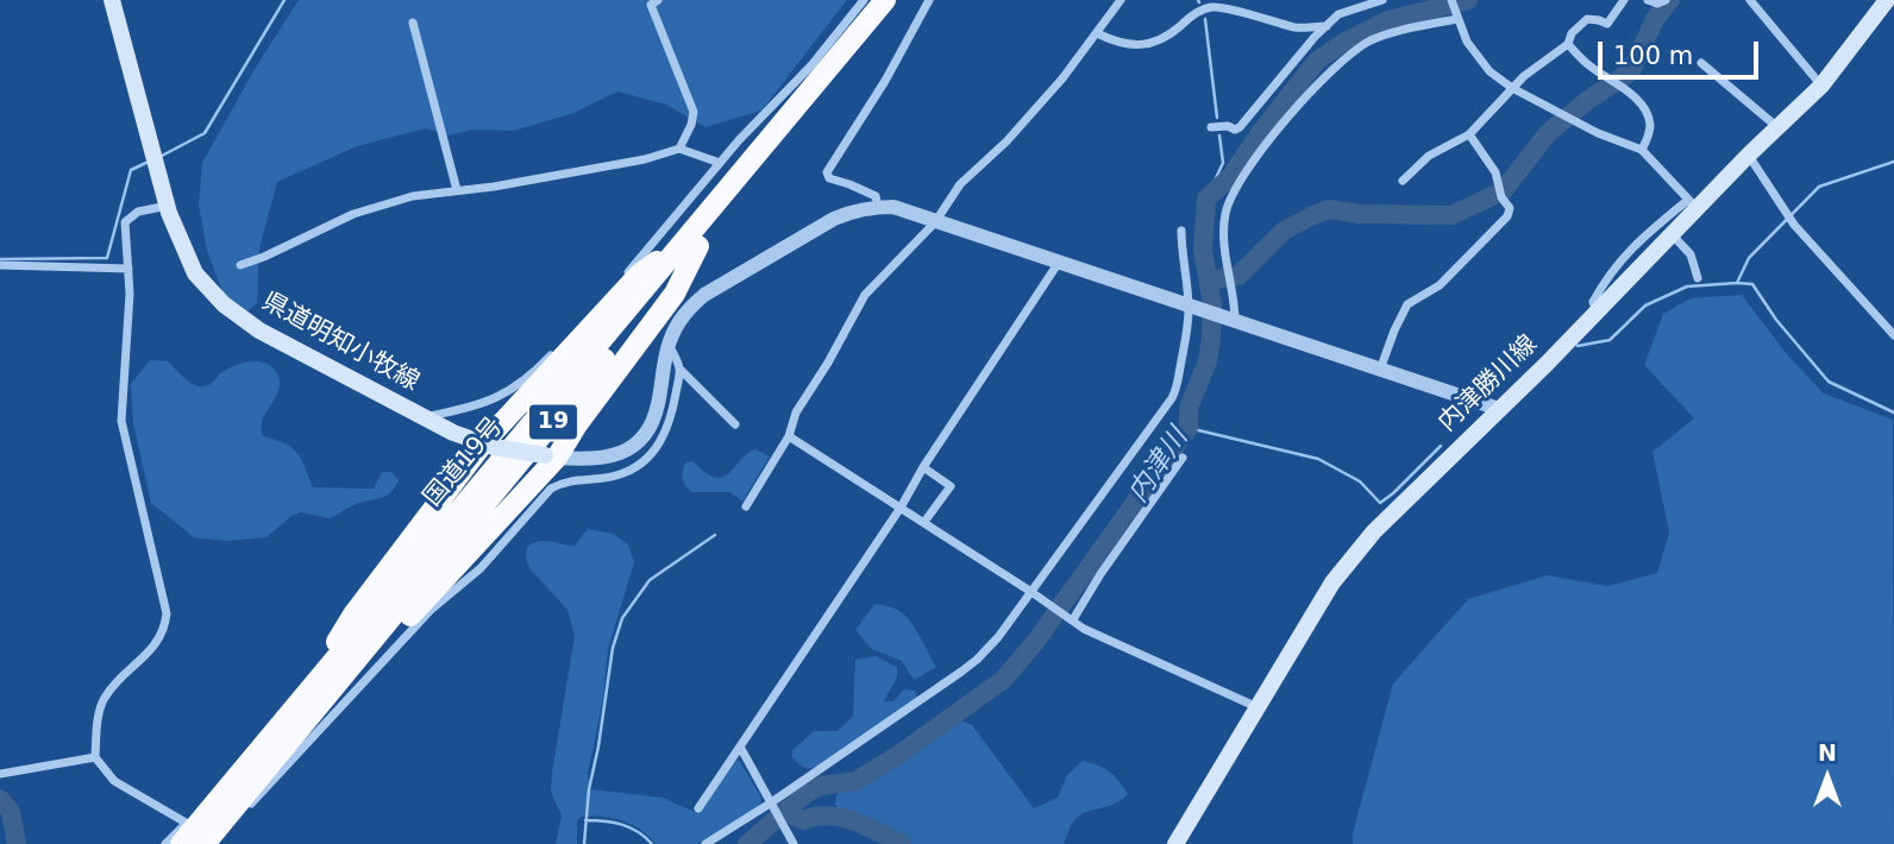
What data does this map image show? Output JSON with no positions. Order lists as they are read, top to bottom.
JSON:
{
  "streets": {
    "highway": ["19", "国道19号"],
    "main road": ["県道明知小牧線", "内津勝川線"]
  },
  "water": ["内津川"],
  "scale_bar": "100 m",
  "north": "top"
}
